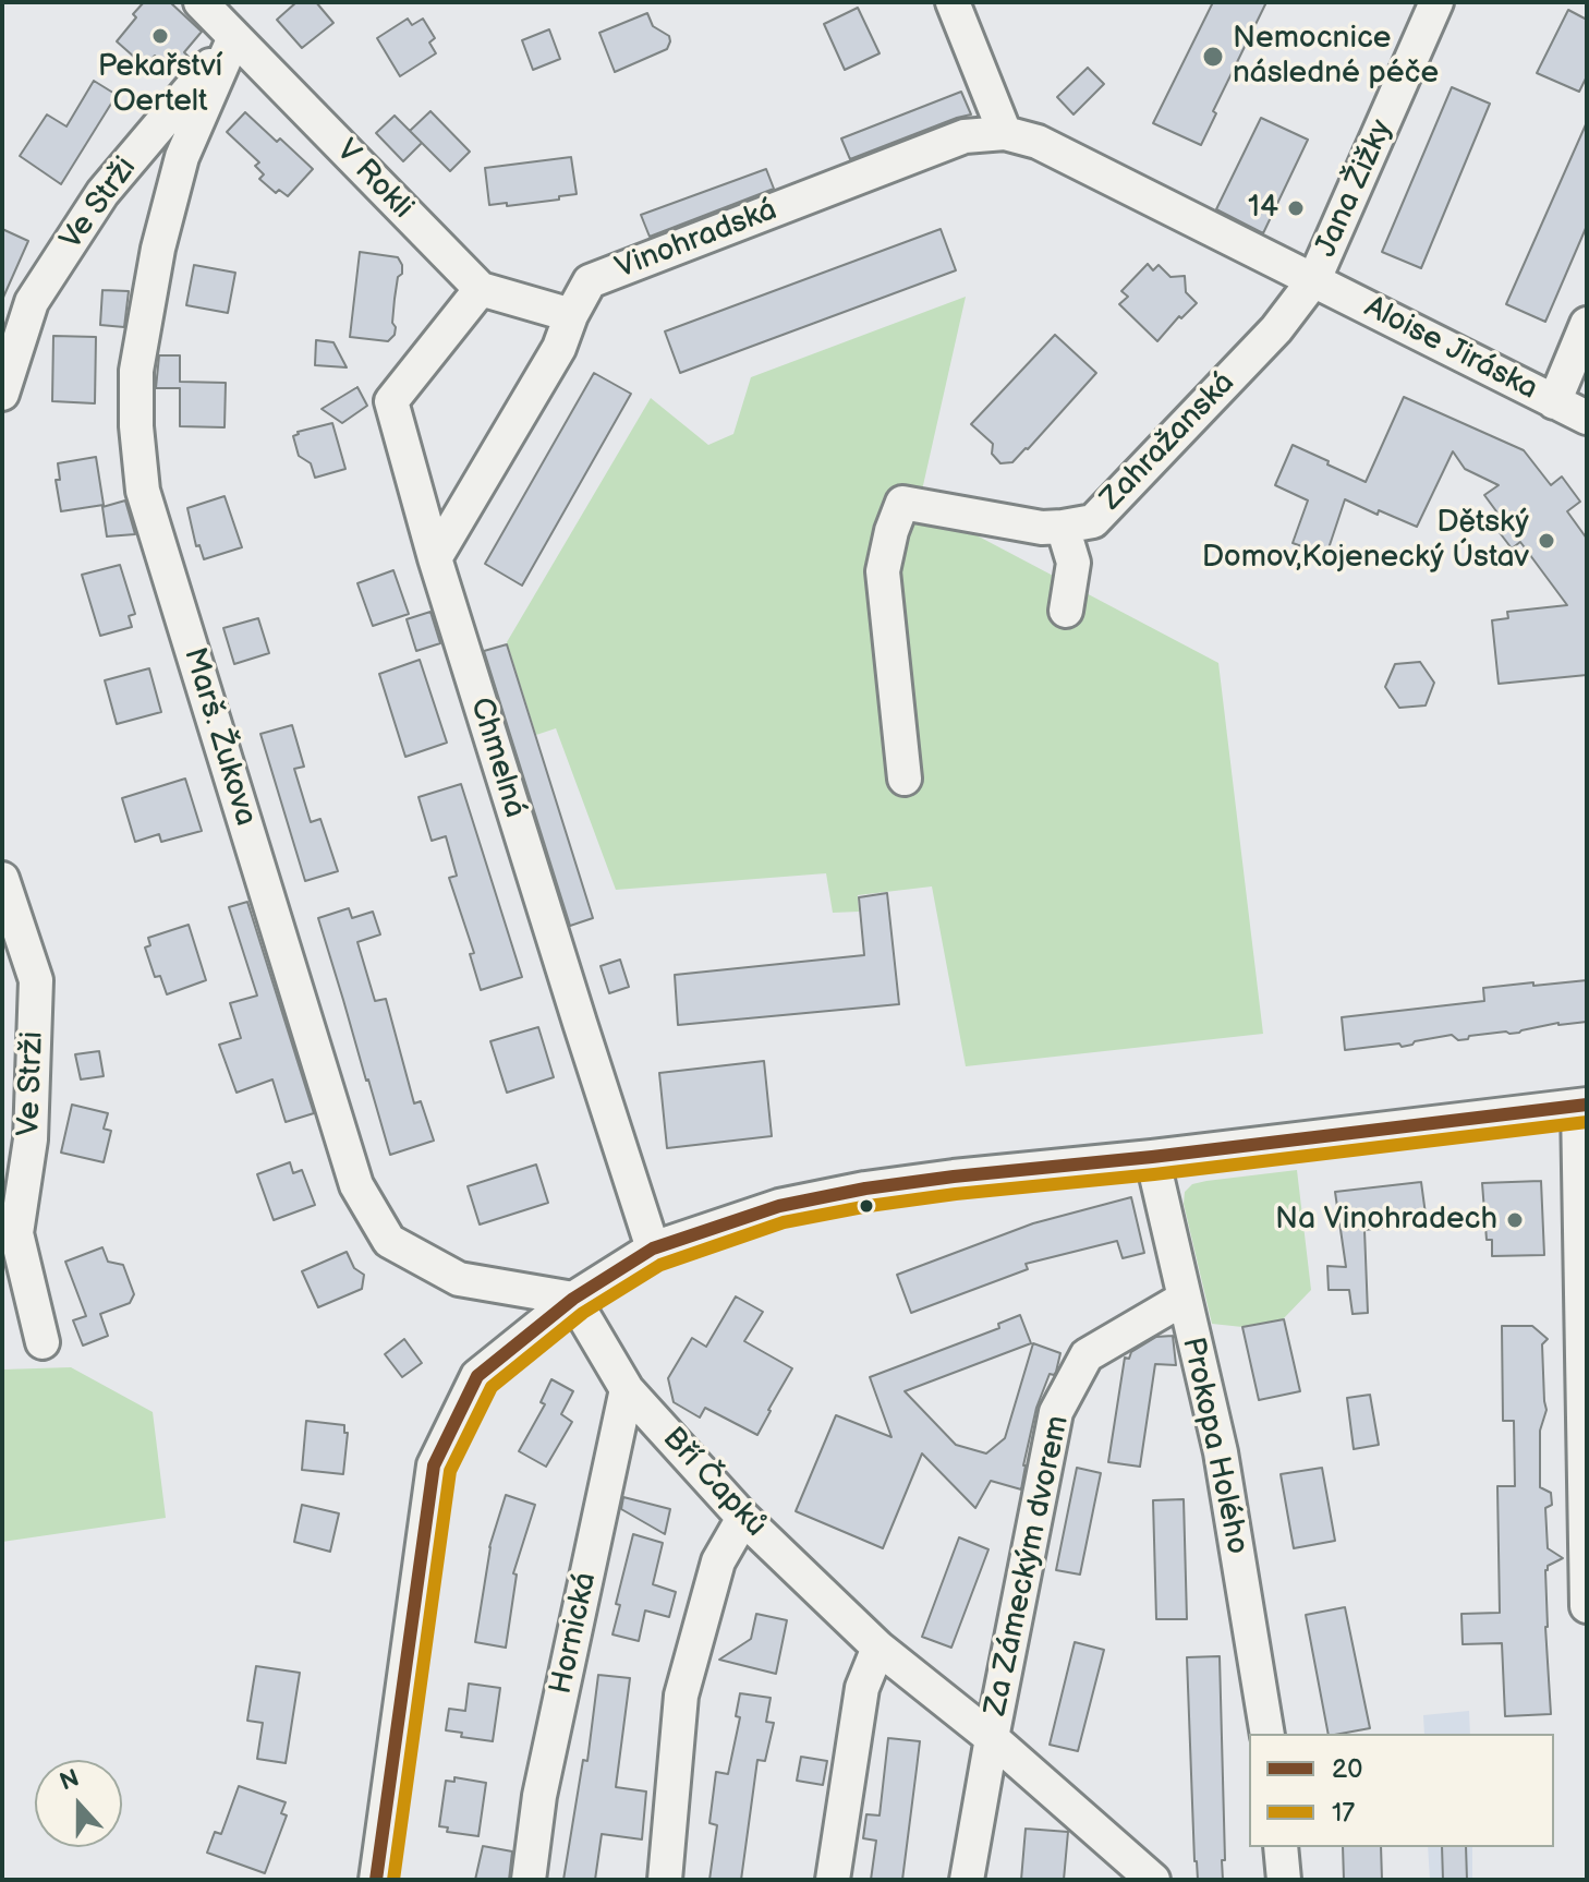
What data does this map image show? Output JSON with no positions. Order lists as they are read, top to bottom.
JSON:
{
  "streets": {
    "street": [
      "V Rokli",
      "Jana Žižky",
      "Ve Strži",
      "Vinohradská",
      "Aloise Jiráska",
      "Zahražanská",
      "Marš. Žukova",
      "Chmelná",
      "Prokopa Holého",
      "Bří Čapků",
      "Za Zámeckým dvorem",
      "Hornická"
    ]
  },
  "crossings": [
    ["V Rokli", "Ve Strži"],
    ["V Rokli", "Vinohradská"],
    ["V Rokli", "Marš. Žukova"],
    ["V Rokli", "Chmelná"],
    ["Jana Žižky", "Vinohradská"],
    ["Jana Žižky", "Aloise Jiráska"],
    ["Jana Žižky", "Zahražanská"],
    ["Ve Strži", "Marš. Žukova"],
    ["Vinohradská", "Aloise Jiráska"],
    ["Vinohradská", "Zahražanská"],
    ["Vinohradská", "Chmelná"],
    ["Aloise Jiráska", "Zahražanská"],
    ["Marš. Žukova", "Bří Čapků"],
    ["Prokopa Holého", "Za Zámeckým dvorem"],
    ["Bří Čapků", "Za Zámeckým dvorem"],
    ["Bří Čapků", "Hornická"]
  ],
  "places": [
    "Pekařství Oertelt",
    "Nemocnice následné péče",
    "14",
    "Dětský Domov,Kojenecký Ústav",
    "Na Vinohradech"
  ],
  "lines": ["transit line 20", "transit line 17"],
  "legend": ["20", "17"],
  "north": "top"
}
